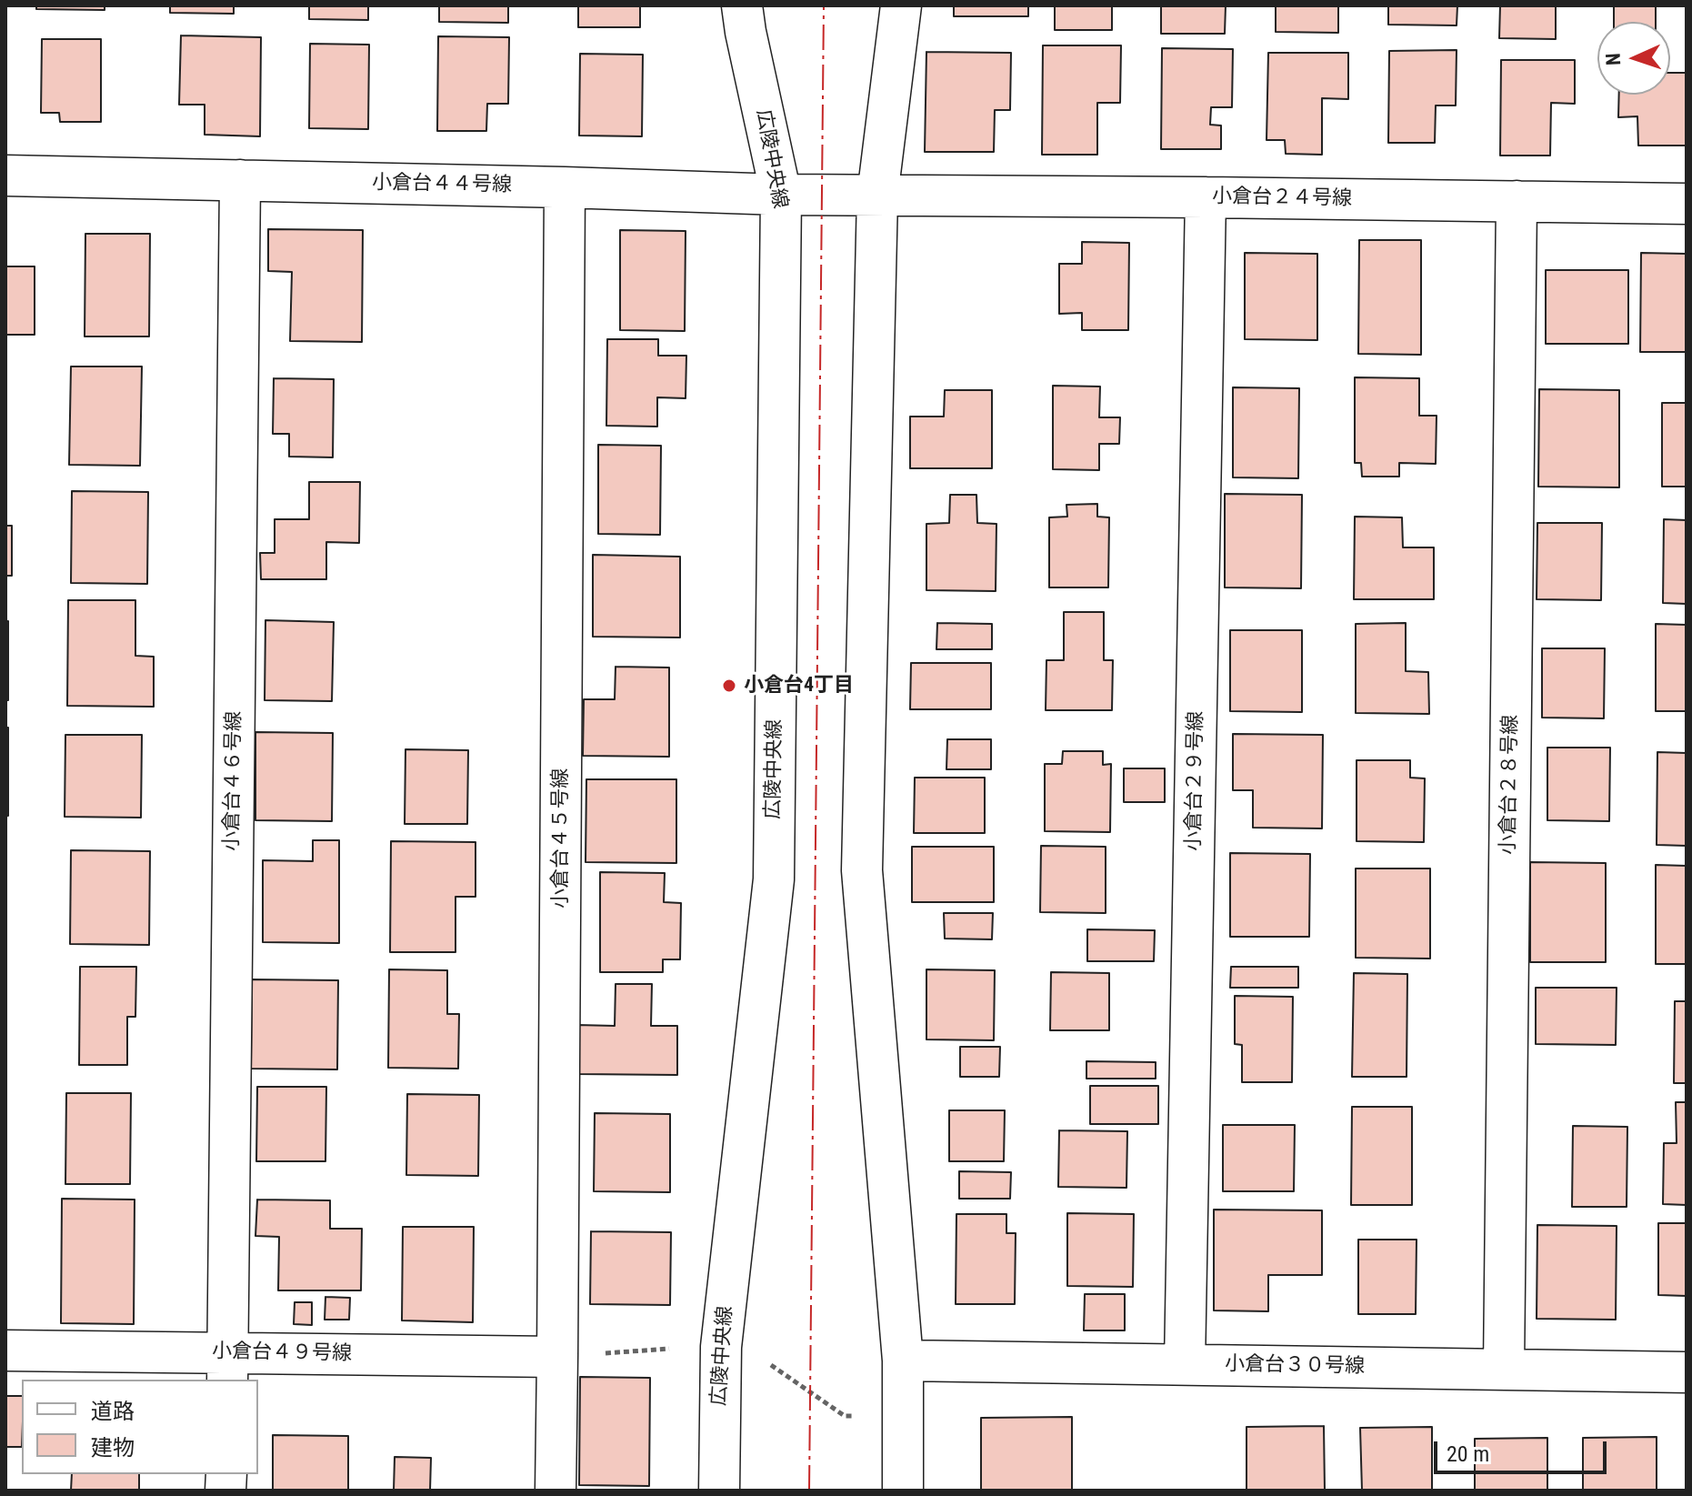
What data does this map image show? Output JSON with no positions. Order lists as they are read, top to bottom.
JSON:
{
  "streets": {
    "street": [
      "広陵中央線",
      "小倉台４４号線",
      "小倉台２４号線",
      "小倉台４６号線",
      "小倉台２９号線",
      "小倉台２８号線",
      "小倉台４５号線",
      "小倉台４９号線",
      "小倉台３０号線"
    ]
  },
  "crossings": [
    ["広陵中央線", "小倉台４４号線"],
    ["小倉台４４号線", "小倉台２４号線"],
    ["小倉台４４号線", "小倉台４６号線"],
    ["小倉台４４号線", "小倉台４５号線"],
    ["小倉台２４号線", "小倉台２９号線"],
    ["小倉台２４号線", "小倉台２８号線"],
    ["小倉台４６号線", "小倉台４９号線"],
    ["小倉台２９号線", "小倉台３０号線"],
    ["小倉台２８号線", "小倉台３０号線"],
    ["小倉台４５号線", "小倉台４９号線"]
  ],
  "places": ["小倉台4丁目"],
  "legend": ["道路", "建物"],
  "scale_bar": "20 m",
  "north": "left"
}
